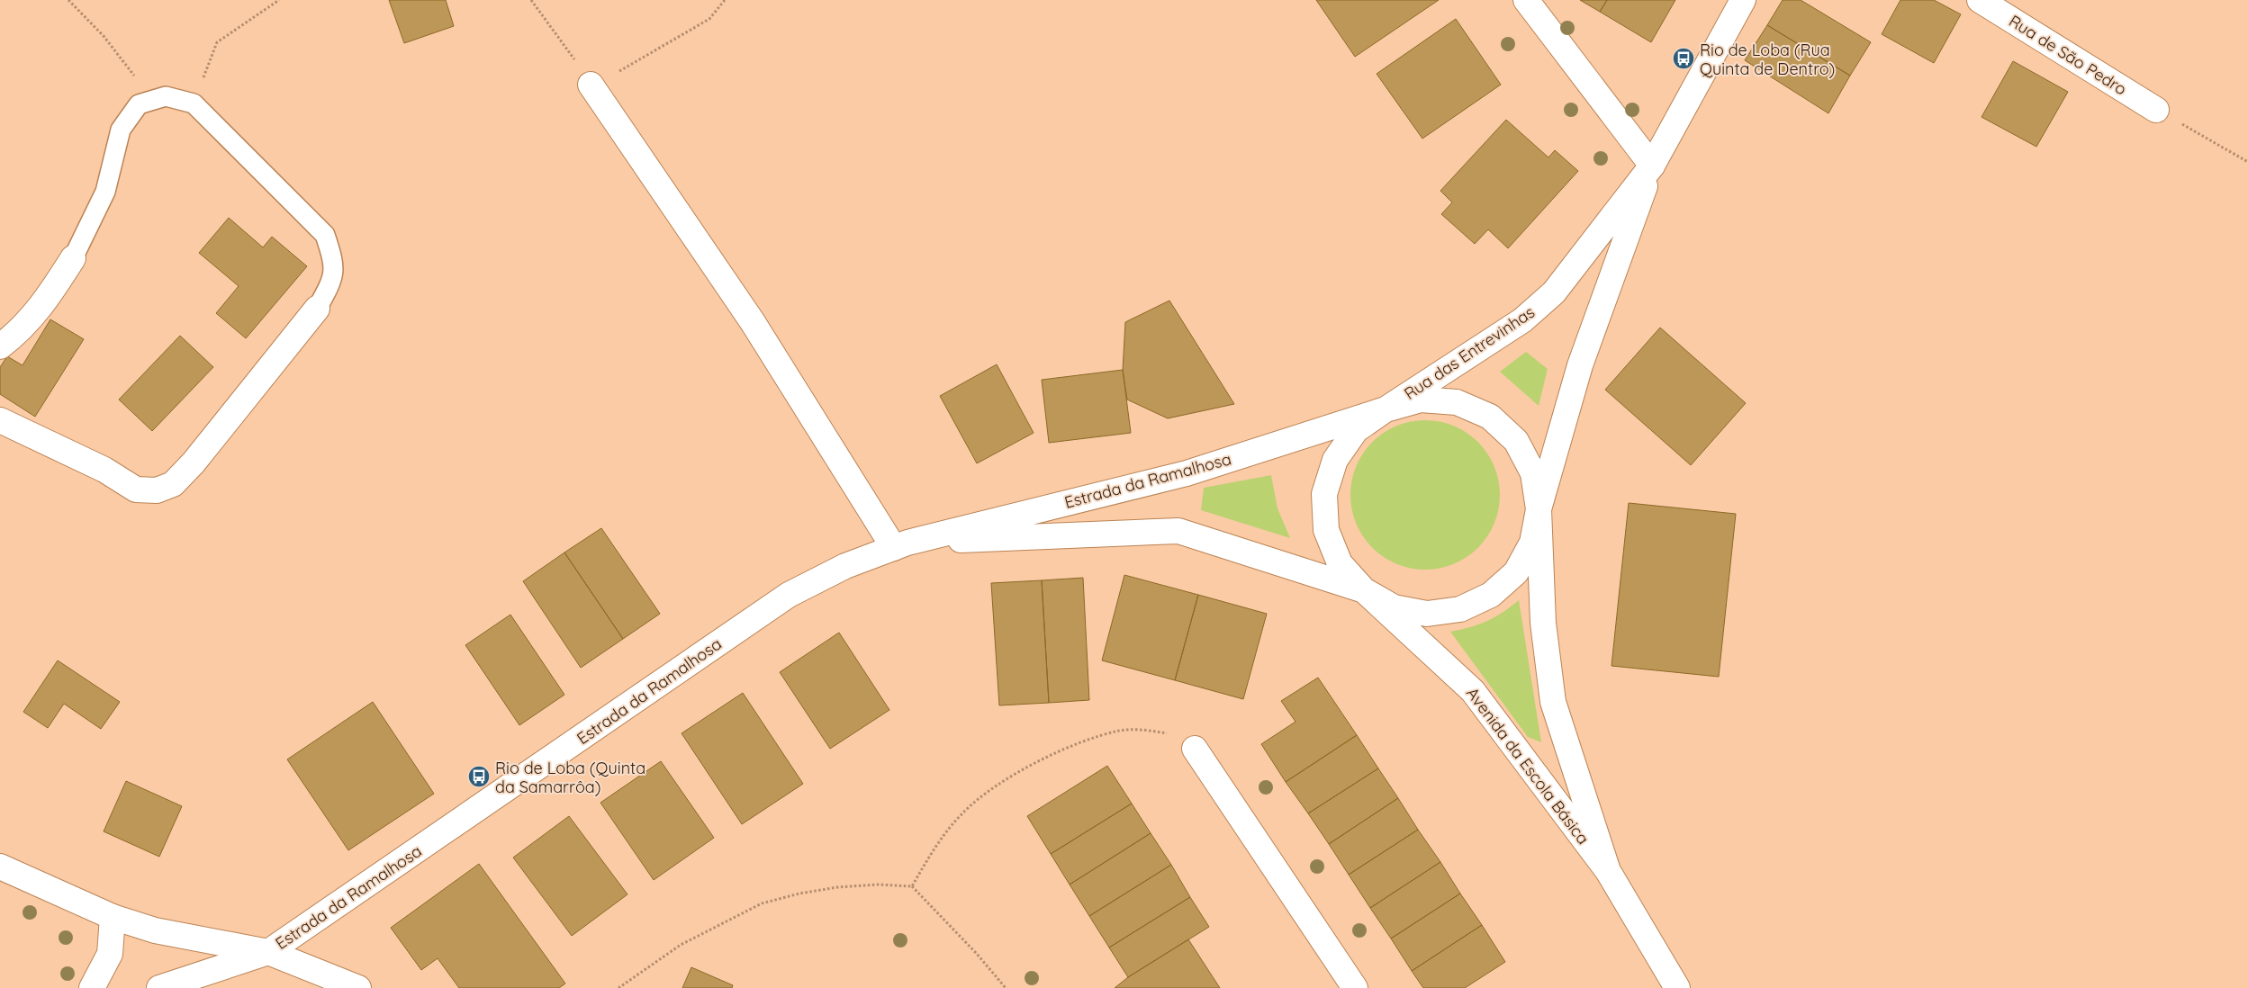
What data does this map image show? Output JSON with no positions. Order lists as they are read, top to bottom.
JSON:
{
  "streets": {
    "street": [
      "Rua de São Pedro",
      "Rua das Entrevinhas",
      "Estrada da Ramalhosa",
      "Avenida da Escola Básica"
    ]
  },
  "crossings": [
    ["Rua das Entrevinhas", "Estrada da Ramalhosa"],
    ["Rua das Entrevinhas", "Avenida da Escola Básica"],
    ["Estrada da Ramalhosa", "Avenida da Escola Básica"]
  ],
  "places": {
    "bus stop": ["Rio de Loba (Rua Quinta de Dentro)", "Rio de Loba (Quinta da Samarrôa)"]
  }
}
